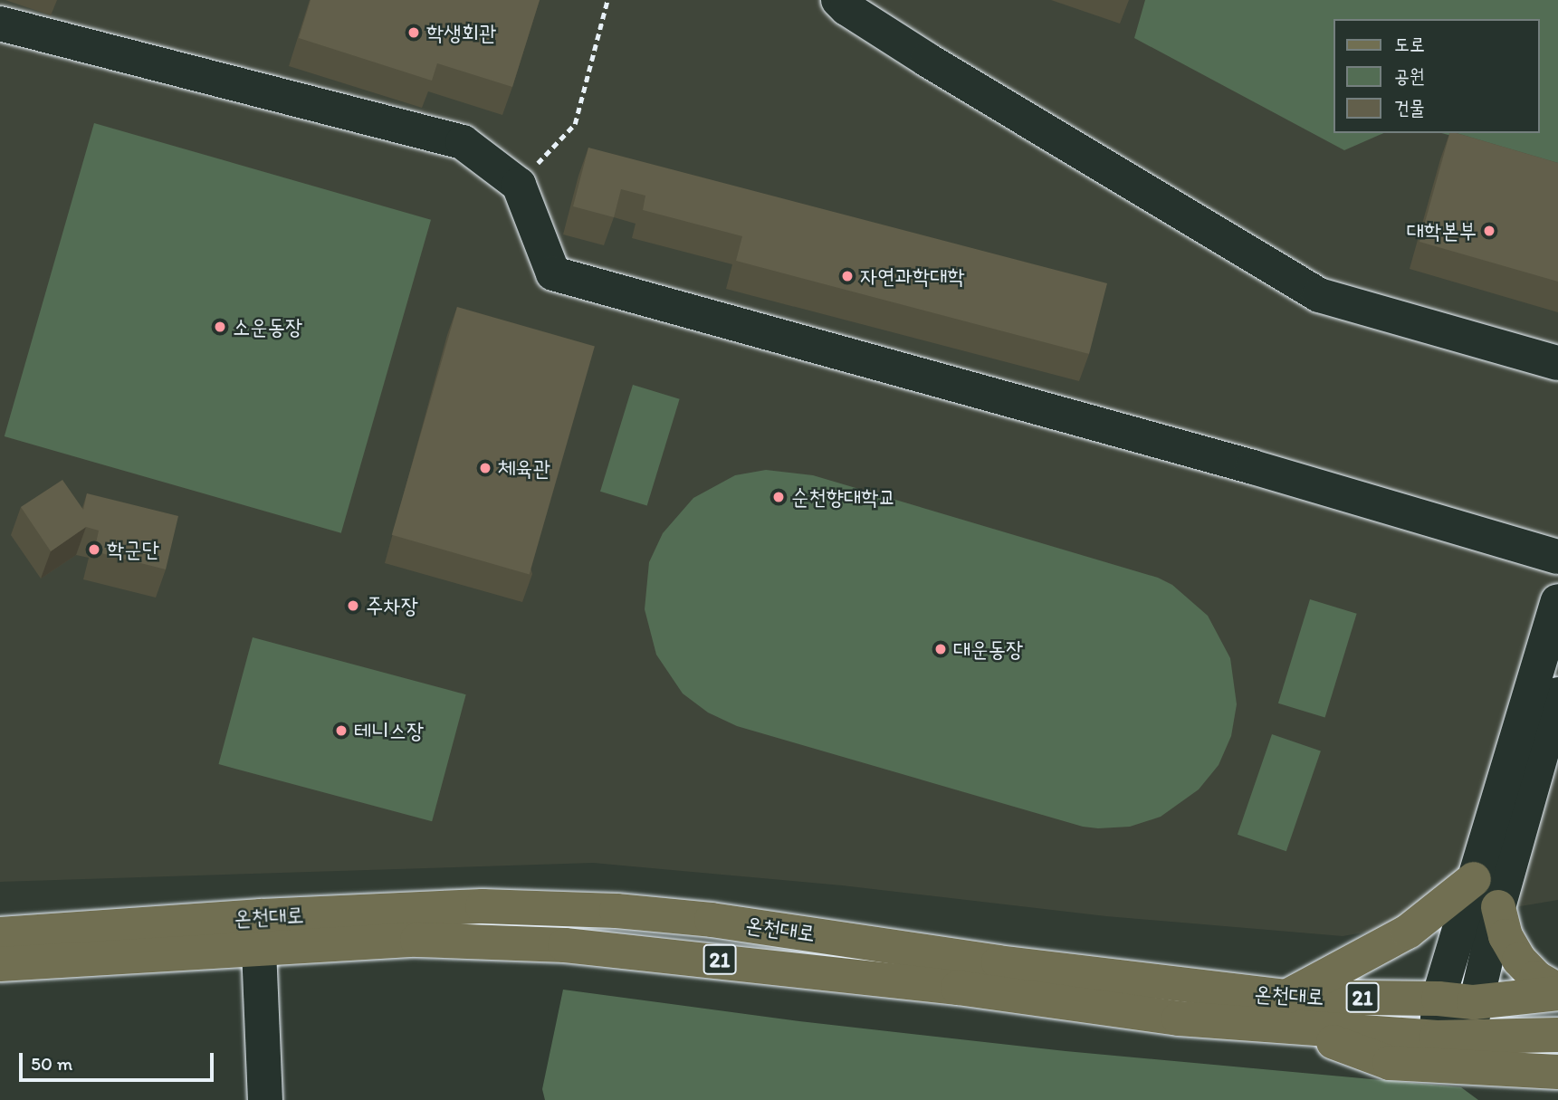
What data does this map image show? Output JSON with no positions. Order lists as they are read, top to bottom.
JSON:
{
  "streets": {
    "main road": ["온천대로", "21"]
  },
  "places": [
    "학생회관",
    "대학본부",
    "자연과학대학",
    "소운동장",
    "체육관",
    "순천향대학교",
    "학군단",
    "주차장",
    "대운동장",
    "테니스장"
  ],
  "legend": ["도로", "공원", "건물"],
  "scale_bar": "50 m"
}
